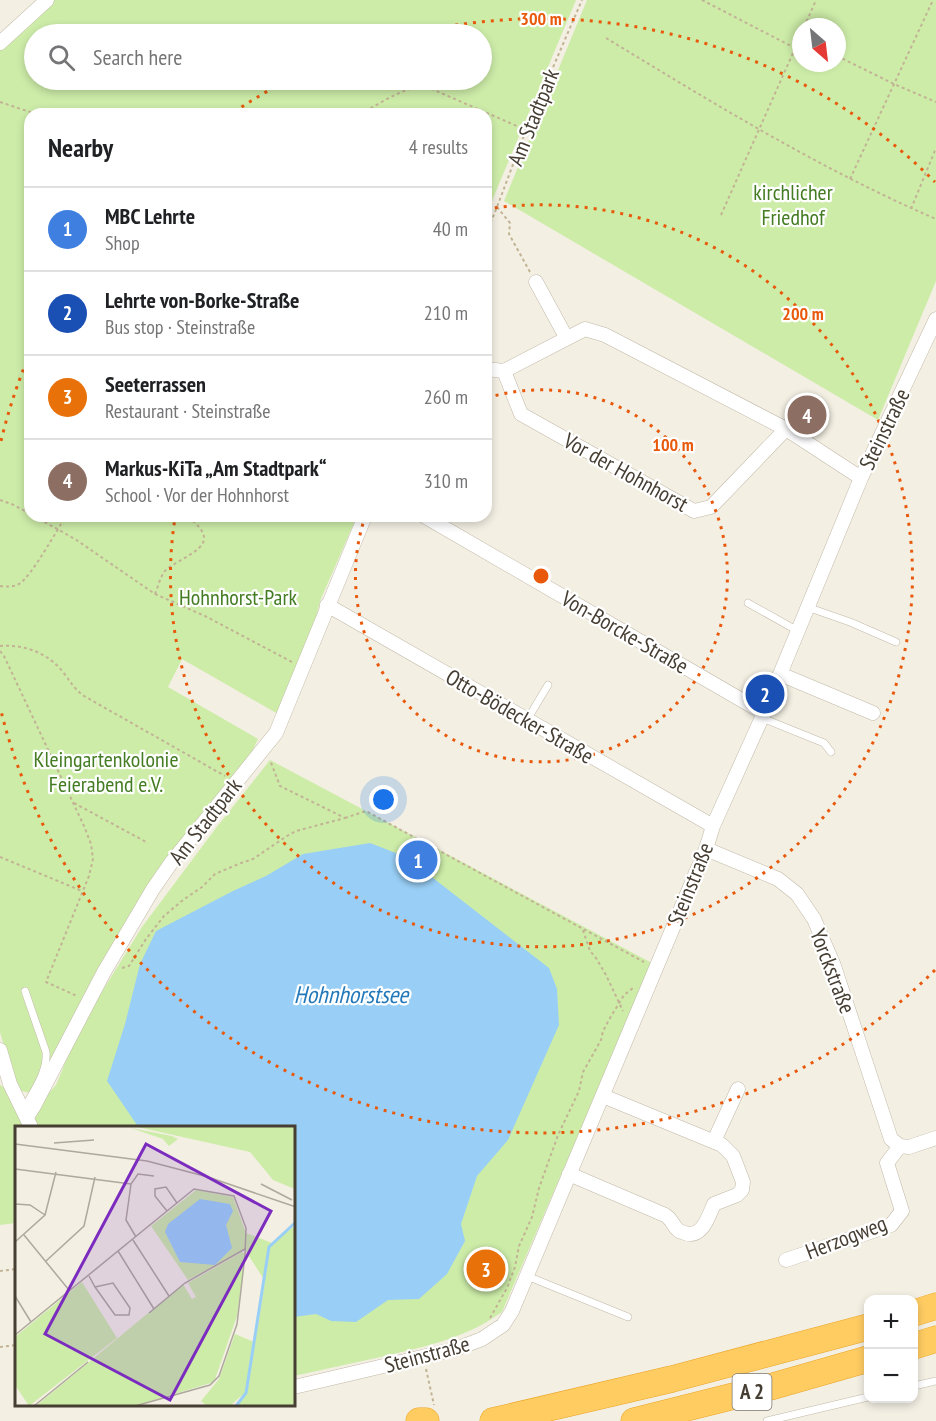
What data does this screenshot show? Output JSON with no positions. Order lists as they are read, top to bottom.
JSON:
{
  "streets": {
    "highway": ["A 2"],
    "street": [
      "Am Stadtpark",
      "Steinstraße",
      "Vor der Hohnhorst",
      "Von-Borcke-Straße",
      "Otto-Bödecker-Straße",
      "Yorckstraße",
      "Herzogweg"
    ]
  },
  "crossings": [
    ["Am Stadtpark", "Otto-Bödecker-Straße"],
    ["Steinstraße", "Von-Borcke-Straße"],
    ["Steinstraße", "Otto-Bödecker-Straße"],
    ["Steinstraße", "Yorckstraße"],
    ["Yorckstraße", "Herzogweg"]
  ],
  "water": ["Hohnhorstsee"],
  "parks": ["kirchlicher Friedhof", "Hohnhorst-Park", "Kleingartenkolonie Feierabend e.V."],
  "north": "bottom right",
  "page": {
    "search": "Search here",
    "heading": ["Nearby", "4 results"],
    "list": [
      {
        "mark": "1",
        "name": "MBC Lehrte",
        "note": "Shop",
        "value": "40 m"
      },
      {
        "mark": "2",
        "name": "Lehrte von-Borke-Straße",
        "note": "Bus stop · Steinstraße",
        "value": "210 m"
      },
      {
        "mark": "3",
        "name": "Seeterrassen",
        "note": "Restaurant · Steinstraße",
        "value": "260 m"
      },
      {
        "mark": "4",
        "name": "Markus-KiTa „Am Stadtpark“",
        "note": "School · Vor der Hohnhorst",
        "value": "310 m"
      }
    ],
    "pins": [
      "4",
      "2",
      "1",
      "3"
    ],
    "map_buttons": ["+", "−"]
  },
  "rings": ["300 m", "200 m", "100 m"]
}
